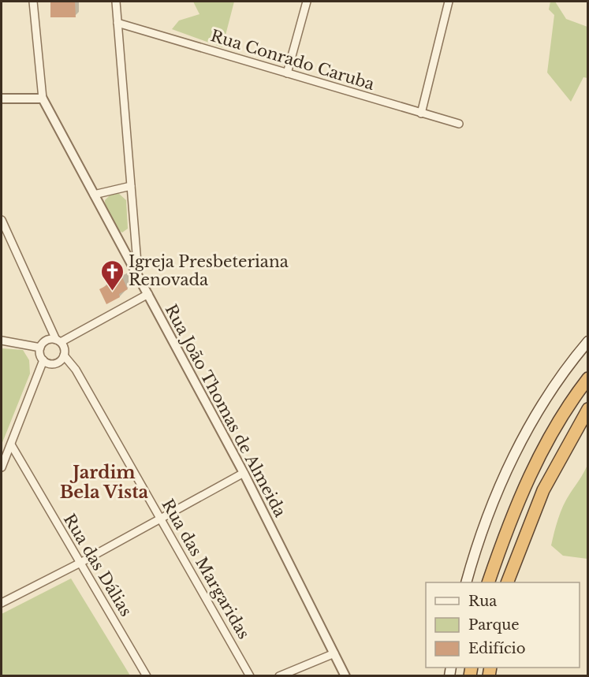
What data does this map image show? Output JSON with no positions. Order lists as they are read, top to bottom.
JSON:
{
  "streets": {
    "street": [
      "Rua Conrado Caruba",
      "Rua João Thomas de Almeida",
      "Rua das Dálias",
      "Rua das Margaridas"
    ]
  },
  "crossings": [
    ["Rua Conrado Caruba", "Rua João Thomas de Almeida"]
  ],
  "districts": ["Jardim Bela Vista"],
  "places": {
    "church": ["Igreja Presbeteriana Renovada"]
  },
  "legend": ["Rua", "Parque", "Edifício"]
}
